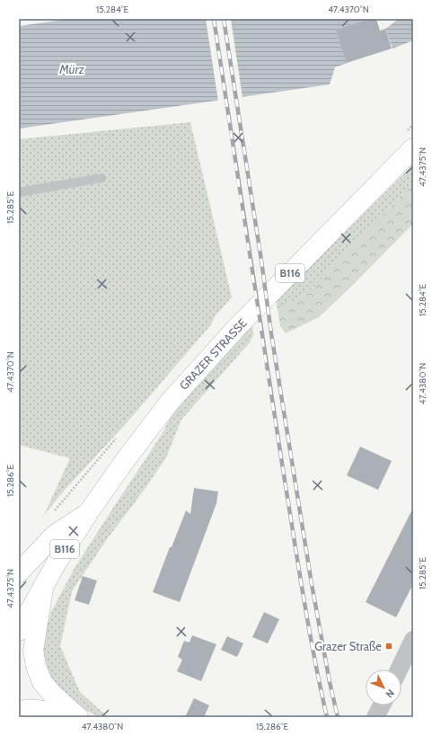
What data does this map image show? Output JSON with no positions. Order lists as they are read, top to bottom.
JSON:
{
  "streets": {
    "main road": ["B116", "GRAZER STRASSE"]
  },
  "water": ["Mürz"],
  "places": {
    "transit": ["Grazer Straße"]
  },
  "north": "bottom right",
  "coordinates": [
    "15.284°E",
    "47.4370°N",
    "47.4375°N",
    "15.285°E",
    "47.4380°N",
    "15.286°E"
  ]
}
